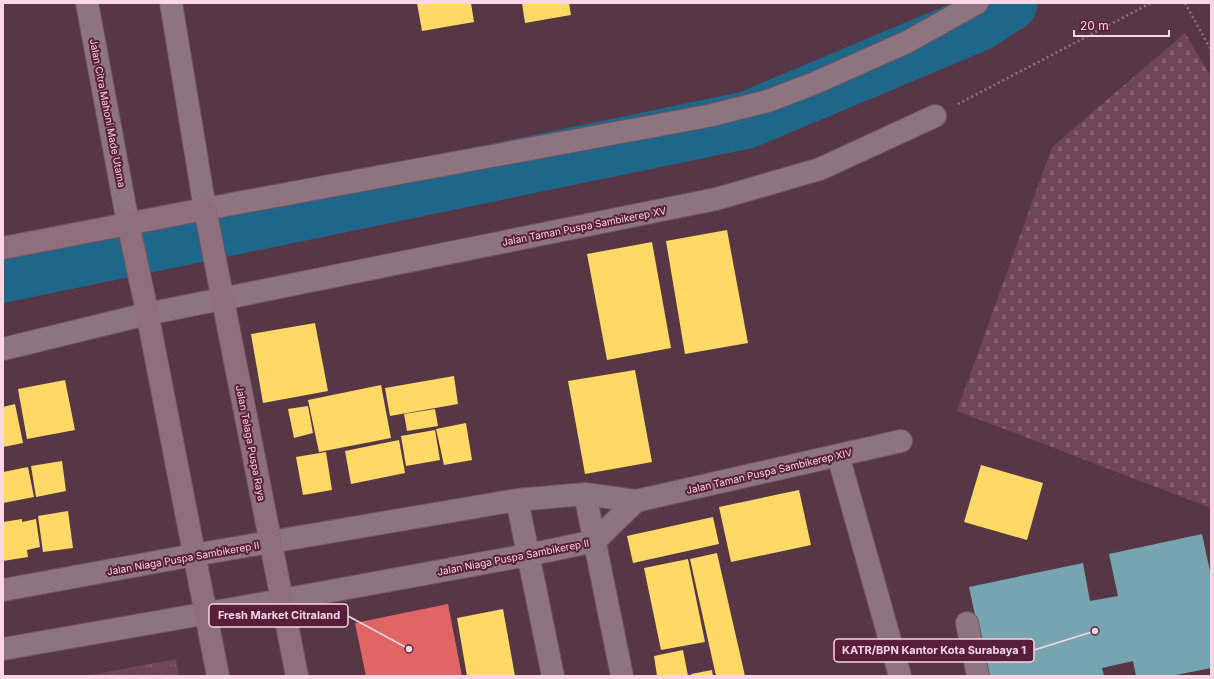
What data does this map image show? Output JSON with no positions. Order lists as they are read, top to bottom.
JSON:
{
  "streets": {
    "main road": ["Jalan Telaga Puspa Raya"],
    "street": [
      "Jalan Citra Mahoni Made Utama",
      "Jalan Taman Puspa Sambikerep XV",
      "Jalan Taman Puspa Sambikerep XIV",
      "Jalan Niaga Puspa Sambikerep II"
    ]
  },
  "crossings": [
    ["Jalan Taman Puspa Sambikerep XV", "Jalan Telaga Puspa Raya"],
    ["Jalan Telaga Puspa Raya", "Jalan Niaga Puspa Sambikerep II"],
    ["Jalan Taman Puspa Sambikerep XIV", "Jalan Niaga Puspa Sambikerep II"]
  ],
  "places": ["KATR/BPN Kantor Kota Surabaya 1", "Fresh Market Citraland"],
  "scale_bar": "20 m"
}
